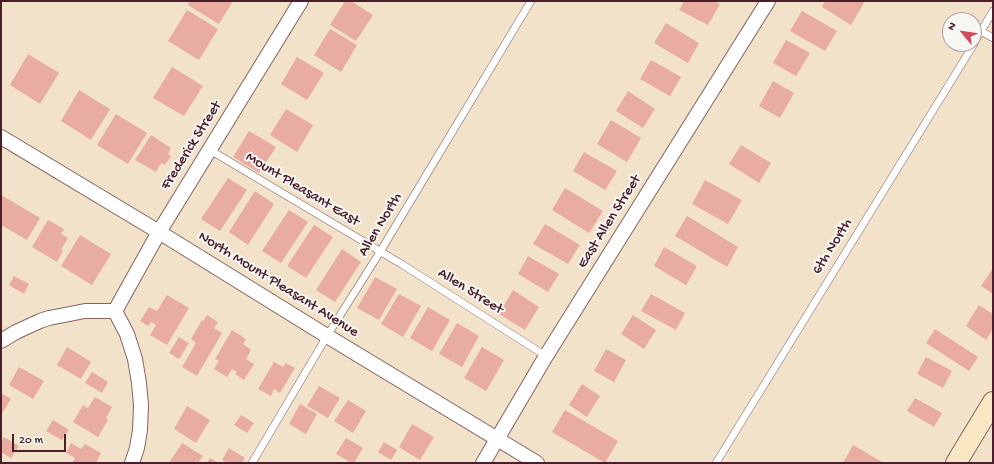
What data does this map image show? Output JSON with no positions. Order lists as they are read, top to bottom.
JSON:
{
  "streets": {
    "street": ["Frederick Street", "East Allen Street", "North Mount Pleasant Avenue"],
    "lane": [
      "Mount Pleasant East",
      "Allen North",
      "6th North",
      "Allen Street"
    ]
  },
  "crossings": [
    ["Frederick Street", "Mount Pleasant East"],
    ["Frederick Street", "North Mount Pleasant Avenue"],
    ["Mount Pleasant East", "Allen North"],
    ["Mount Pleasant East", "Allen Street"],
    ["East Allen Street", "North Mount Pleasant Avenue"],
    ["East Allen Street", "Allen Street"],
    ["Allen North", "North Mount Pleasant Avenue"],
    ["Allen North", "Allen Street"]
  ],
  "scale_bar": "20 m",
  "north": "top left"
}
